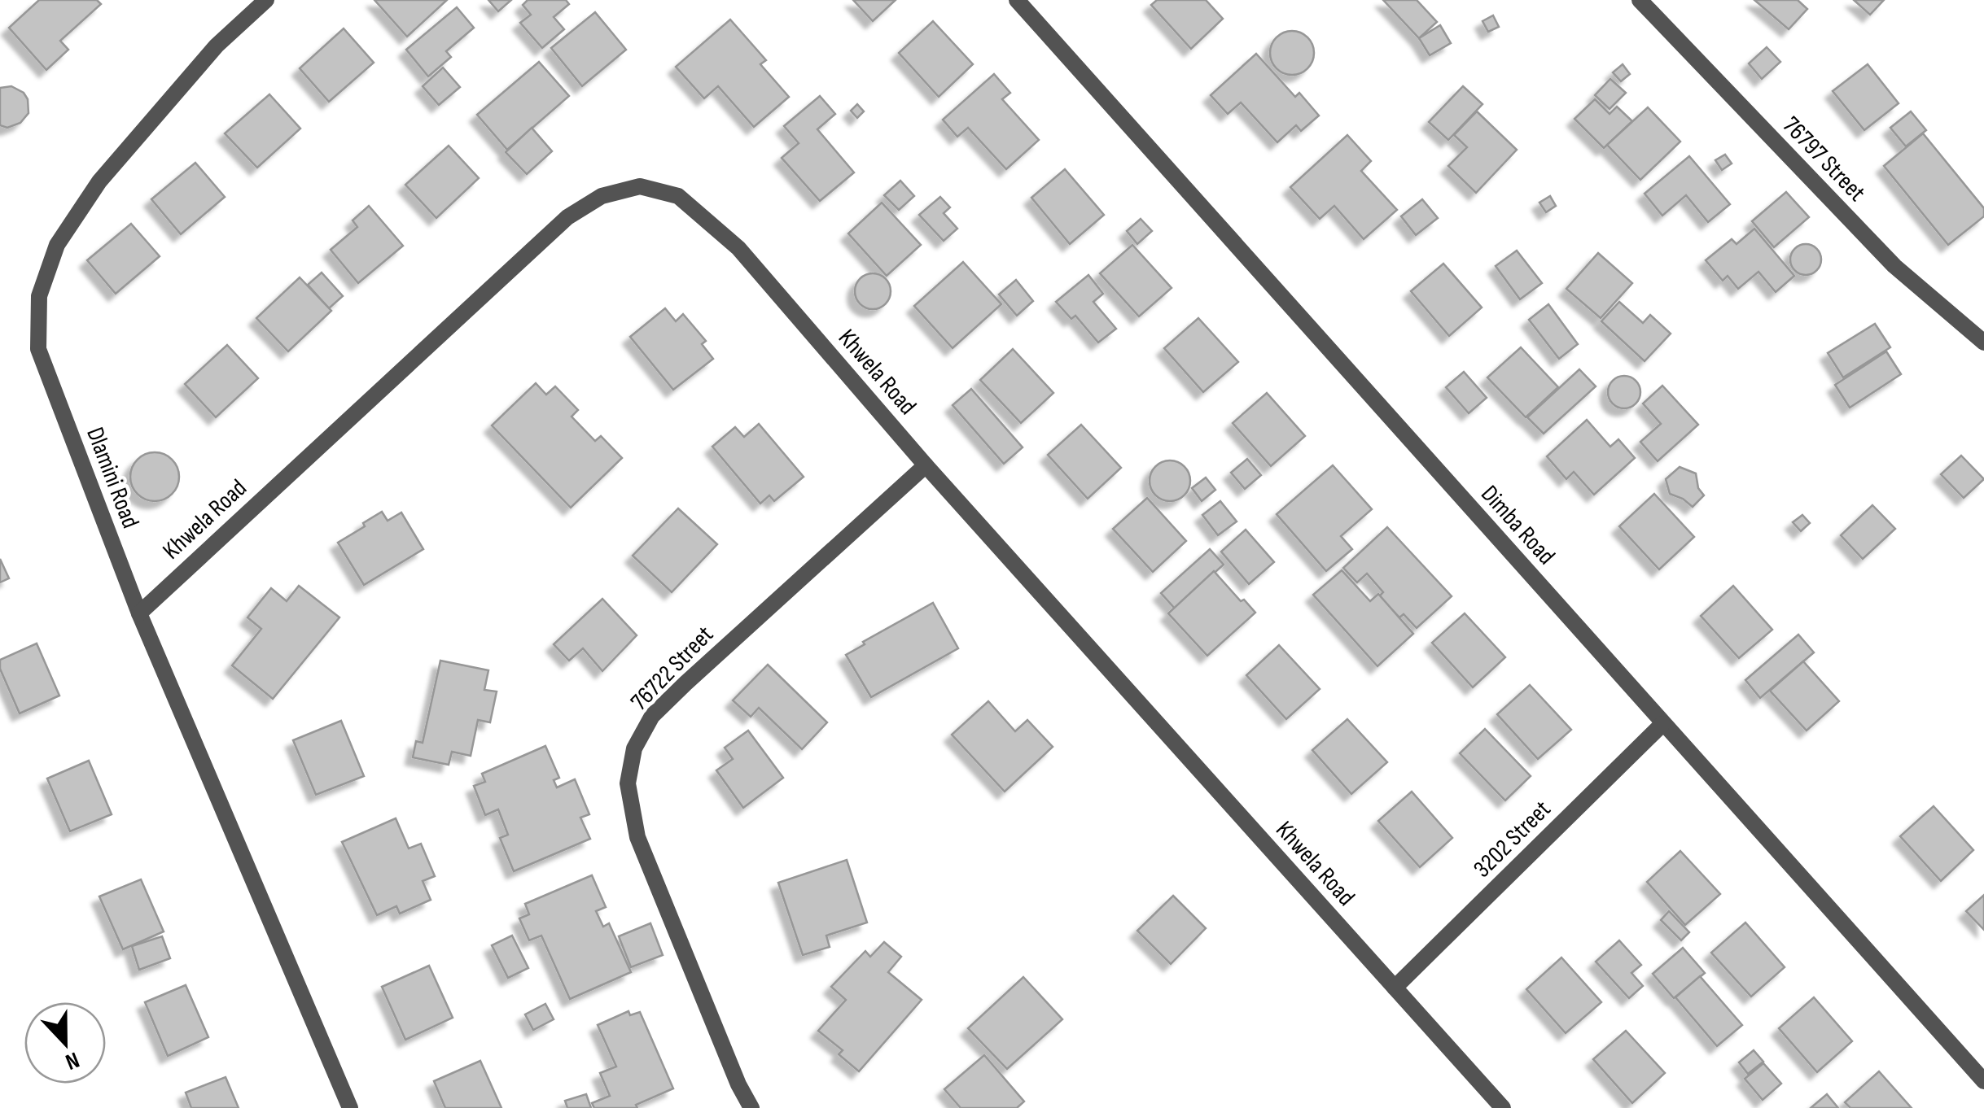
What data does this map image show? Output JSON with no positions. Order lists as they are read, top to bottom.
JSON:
{
  "streets": {
    "street": [
      "76797 Street",
      "Khwela Road",
      "Dlamini Road",
      "Dimba Road",
      "76722 Street",
      "3202 Street"
    ]
  },
  "crossings": [
    ["Khwela Road", "Dlamini Road"],
    ["Khwela Road", "76722 Street"],
    ["Khwela Road", "3202 Street"],
    ["Dimba Road", "3202 Street"]
  ],
  "north": "bottom"
}
